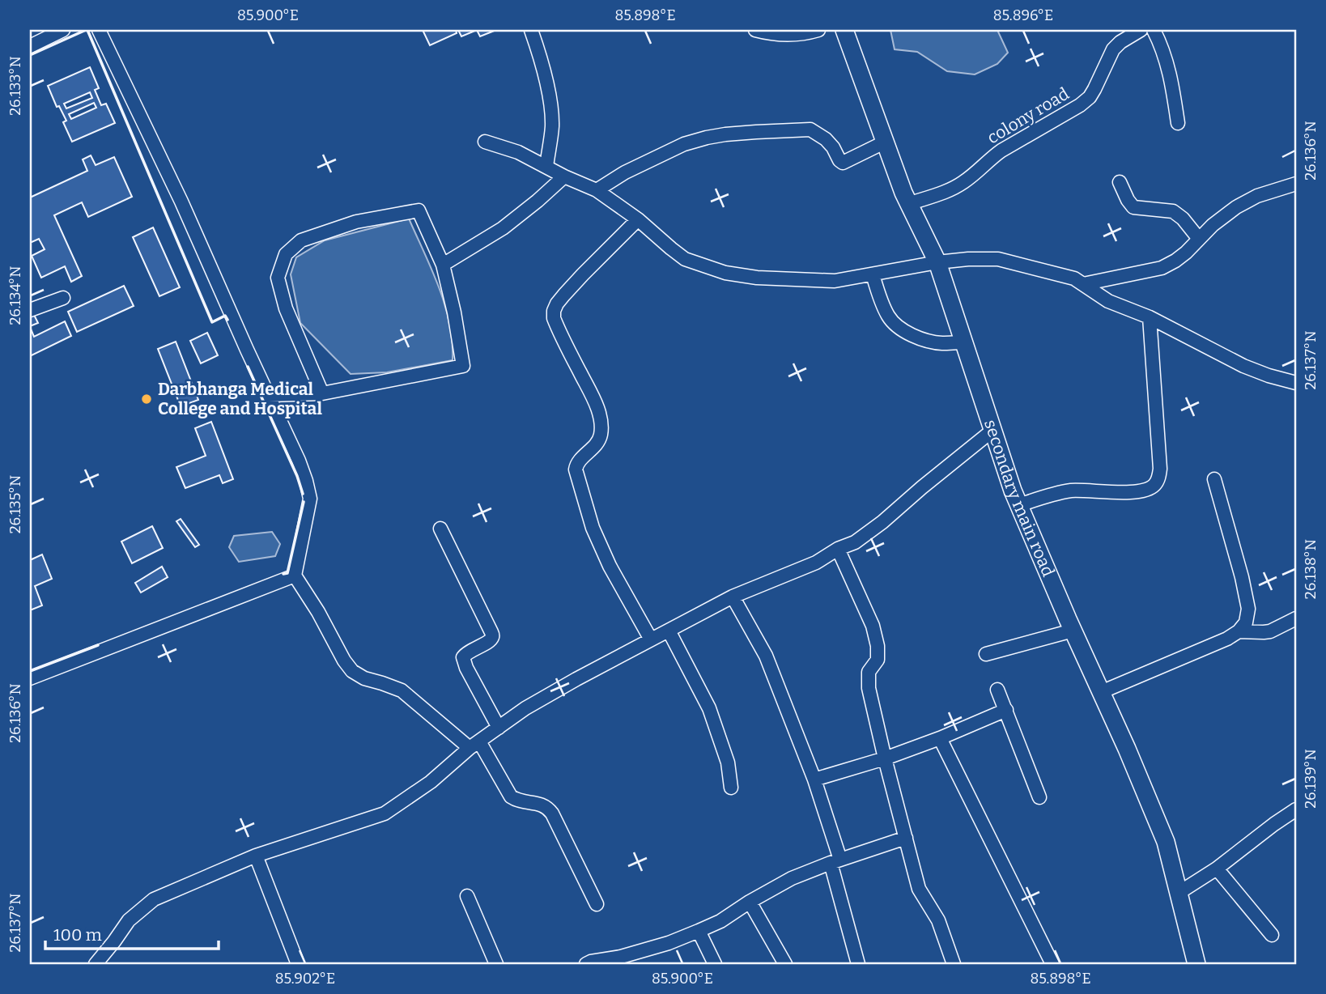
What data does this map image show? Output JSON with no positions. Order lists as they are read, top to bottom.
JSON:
{
  "streets": {
    "main road": ["secondary main road"],
    "street": ["colony road"]
  },
  "crossings": [
    ["colony road", "secondary main road"]
  ],
  "places": ["Darbhanga Medical College and Hospital"],
  "scale_bar": "100 m",
  "coordinates": [
    "85.900°E",
    "85.898°E",
    "85.896°E",
    "26.133°N",
    "26.136°N",
    "26.134°N",
    "26.137°N",
    "26.135°N",
    "26.138°N",
    "26.139°N",
    "85.902°E"
  ]
}
